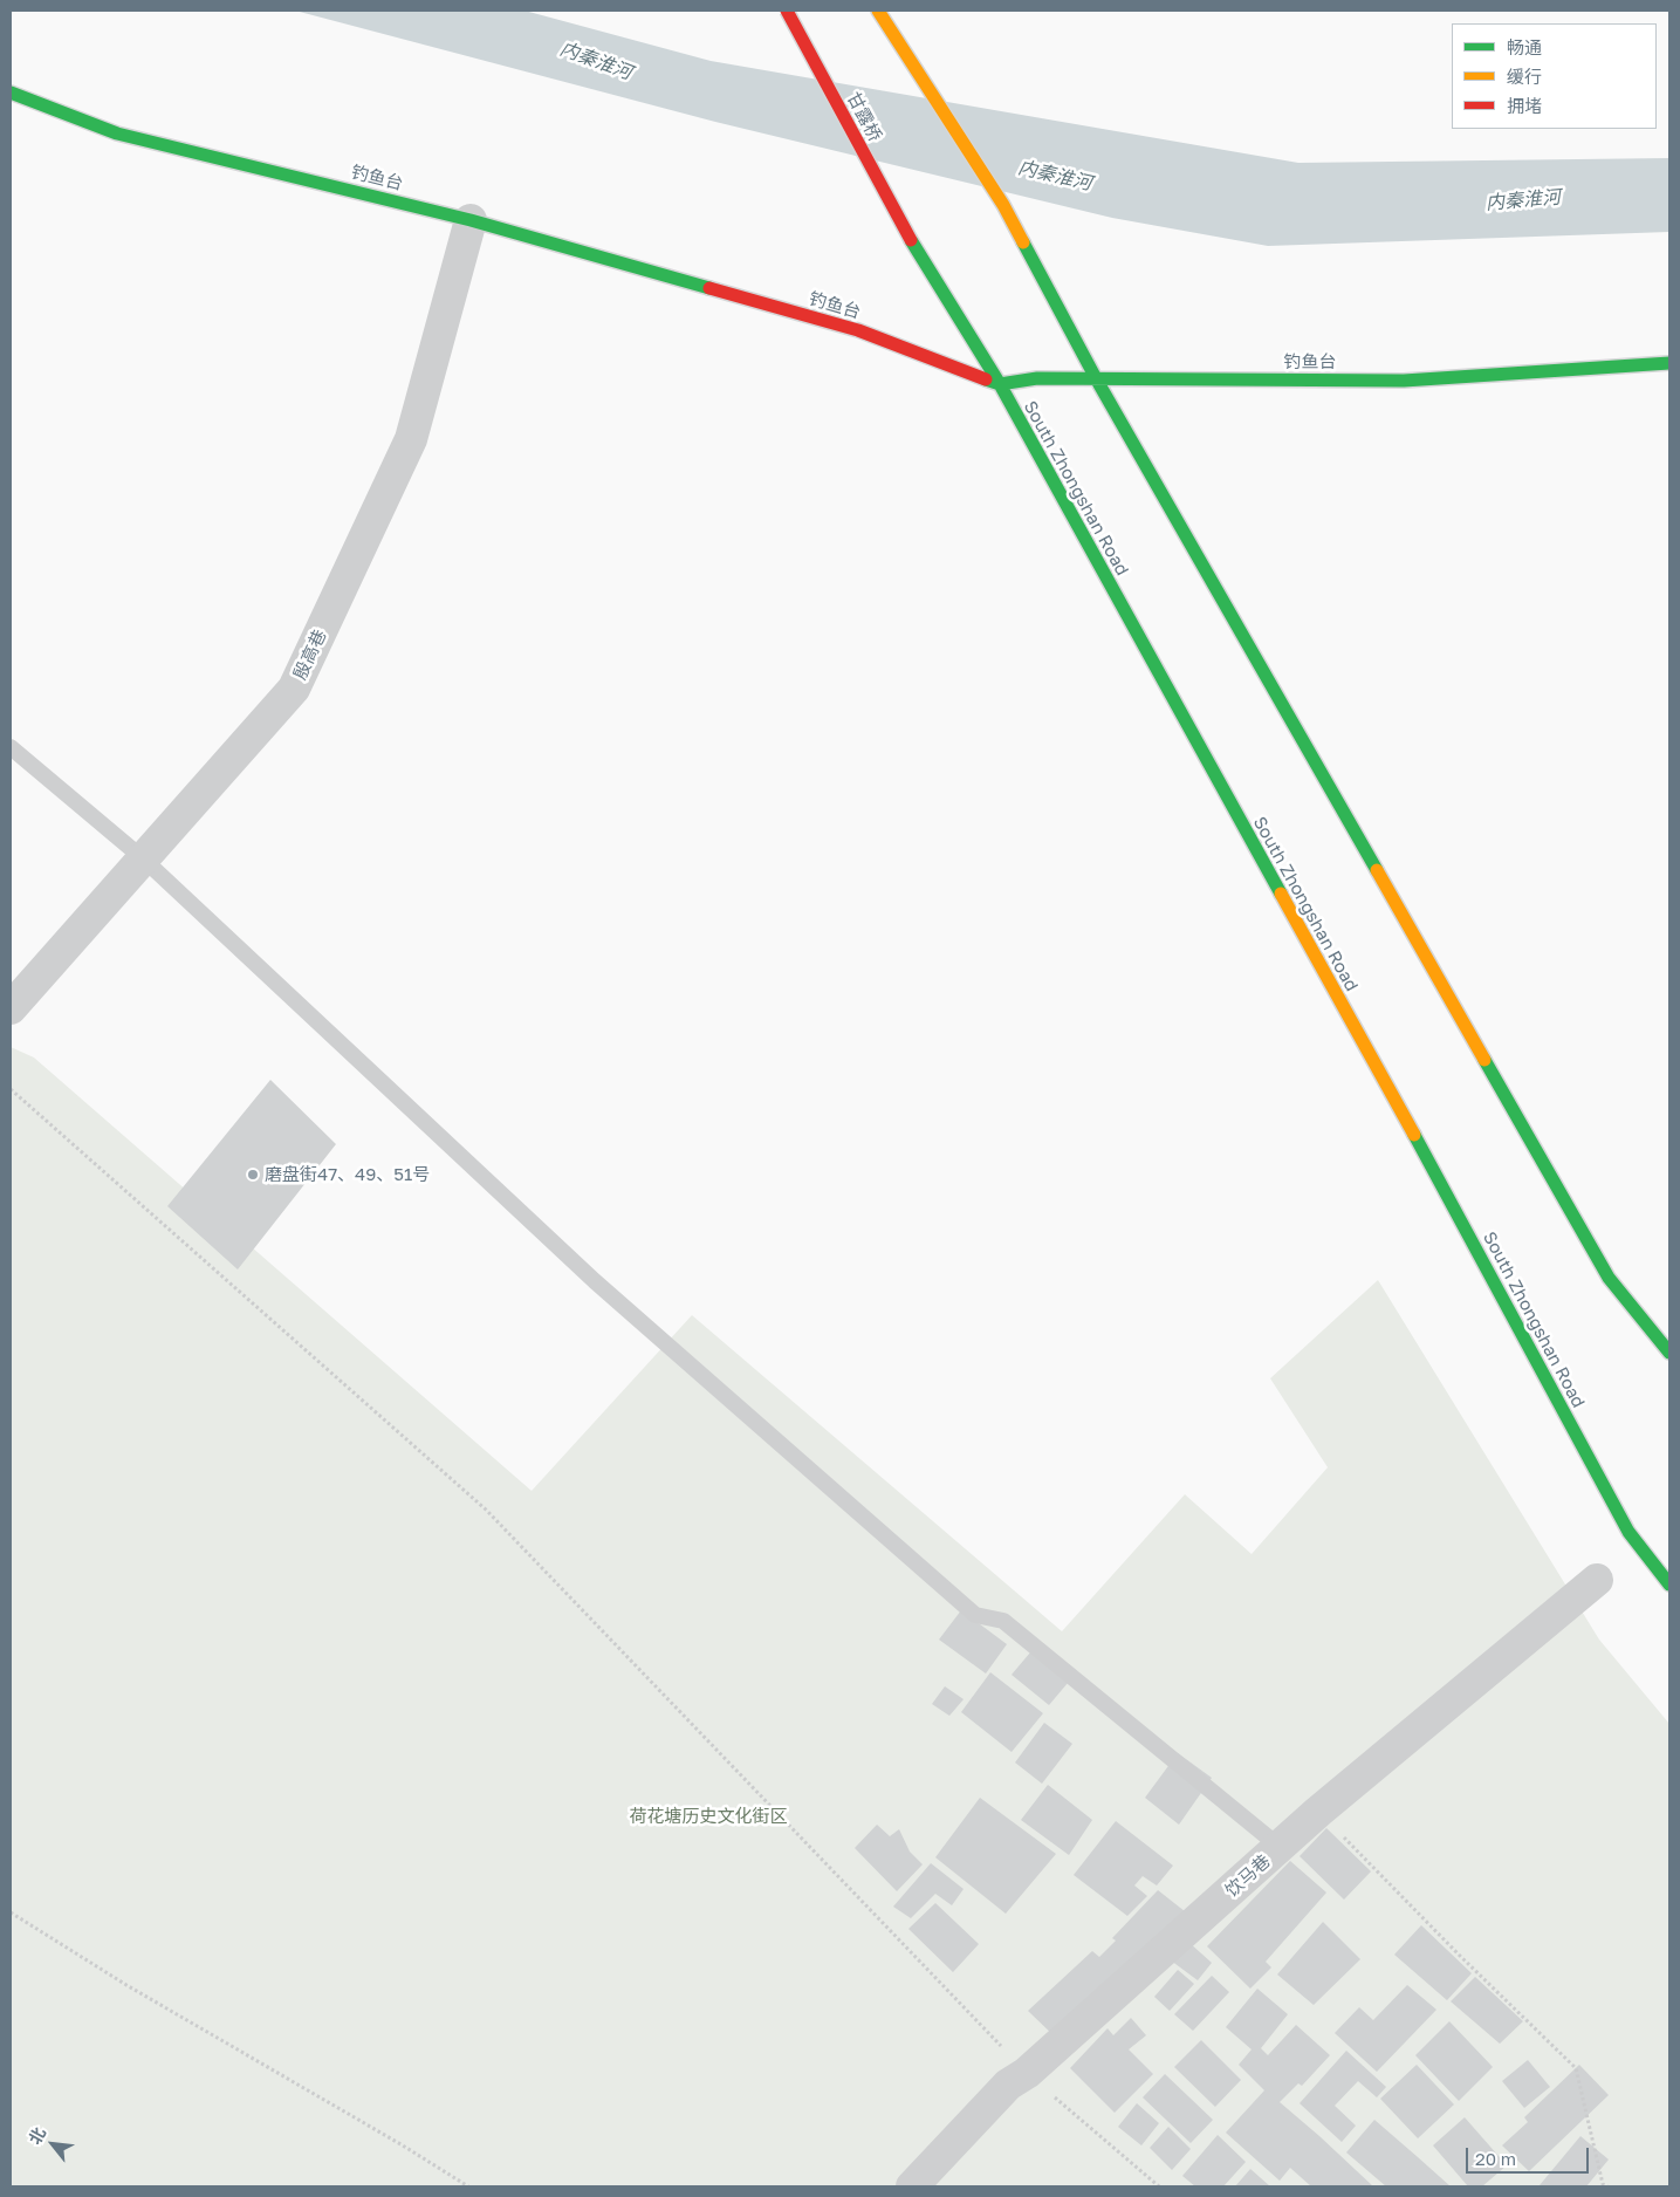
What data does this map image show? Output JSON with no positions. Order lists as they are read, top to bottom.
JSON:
{
  "streets": {
    "main road": ["甘露桥", "钓鱼台", "South Zhongshan Road"],
    "street": ["殷高巷", "饮马巷"]
  },
  "crossings": [
    ["甘露桥", "South Zhongshan Road"],
    ["钓鱼台", "South Zhongshan Road"],
    ["钓鱼台", "殷高巷"]
  ],
  "water": ["内秦淮河"],
  "parks": ["荷花塘历史文化街区"],
  "places": ["磨盘街47、49、51号"],
  "legend": ["畅通", "缓行", "拥堵"],
  "scale_bar": "20 m",
  "north": "top left"
}
